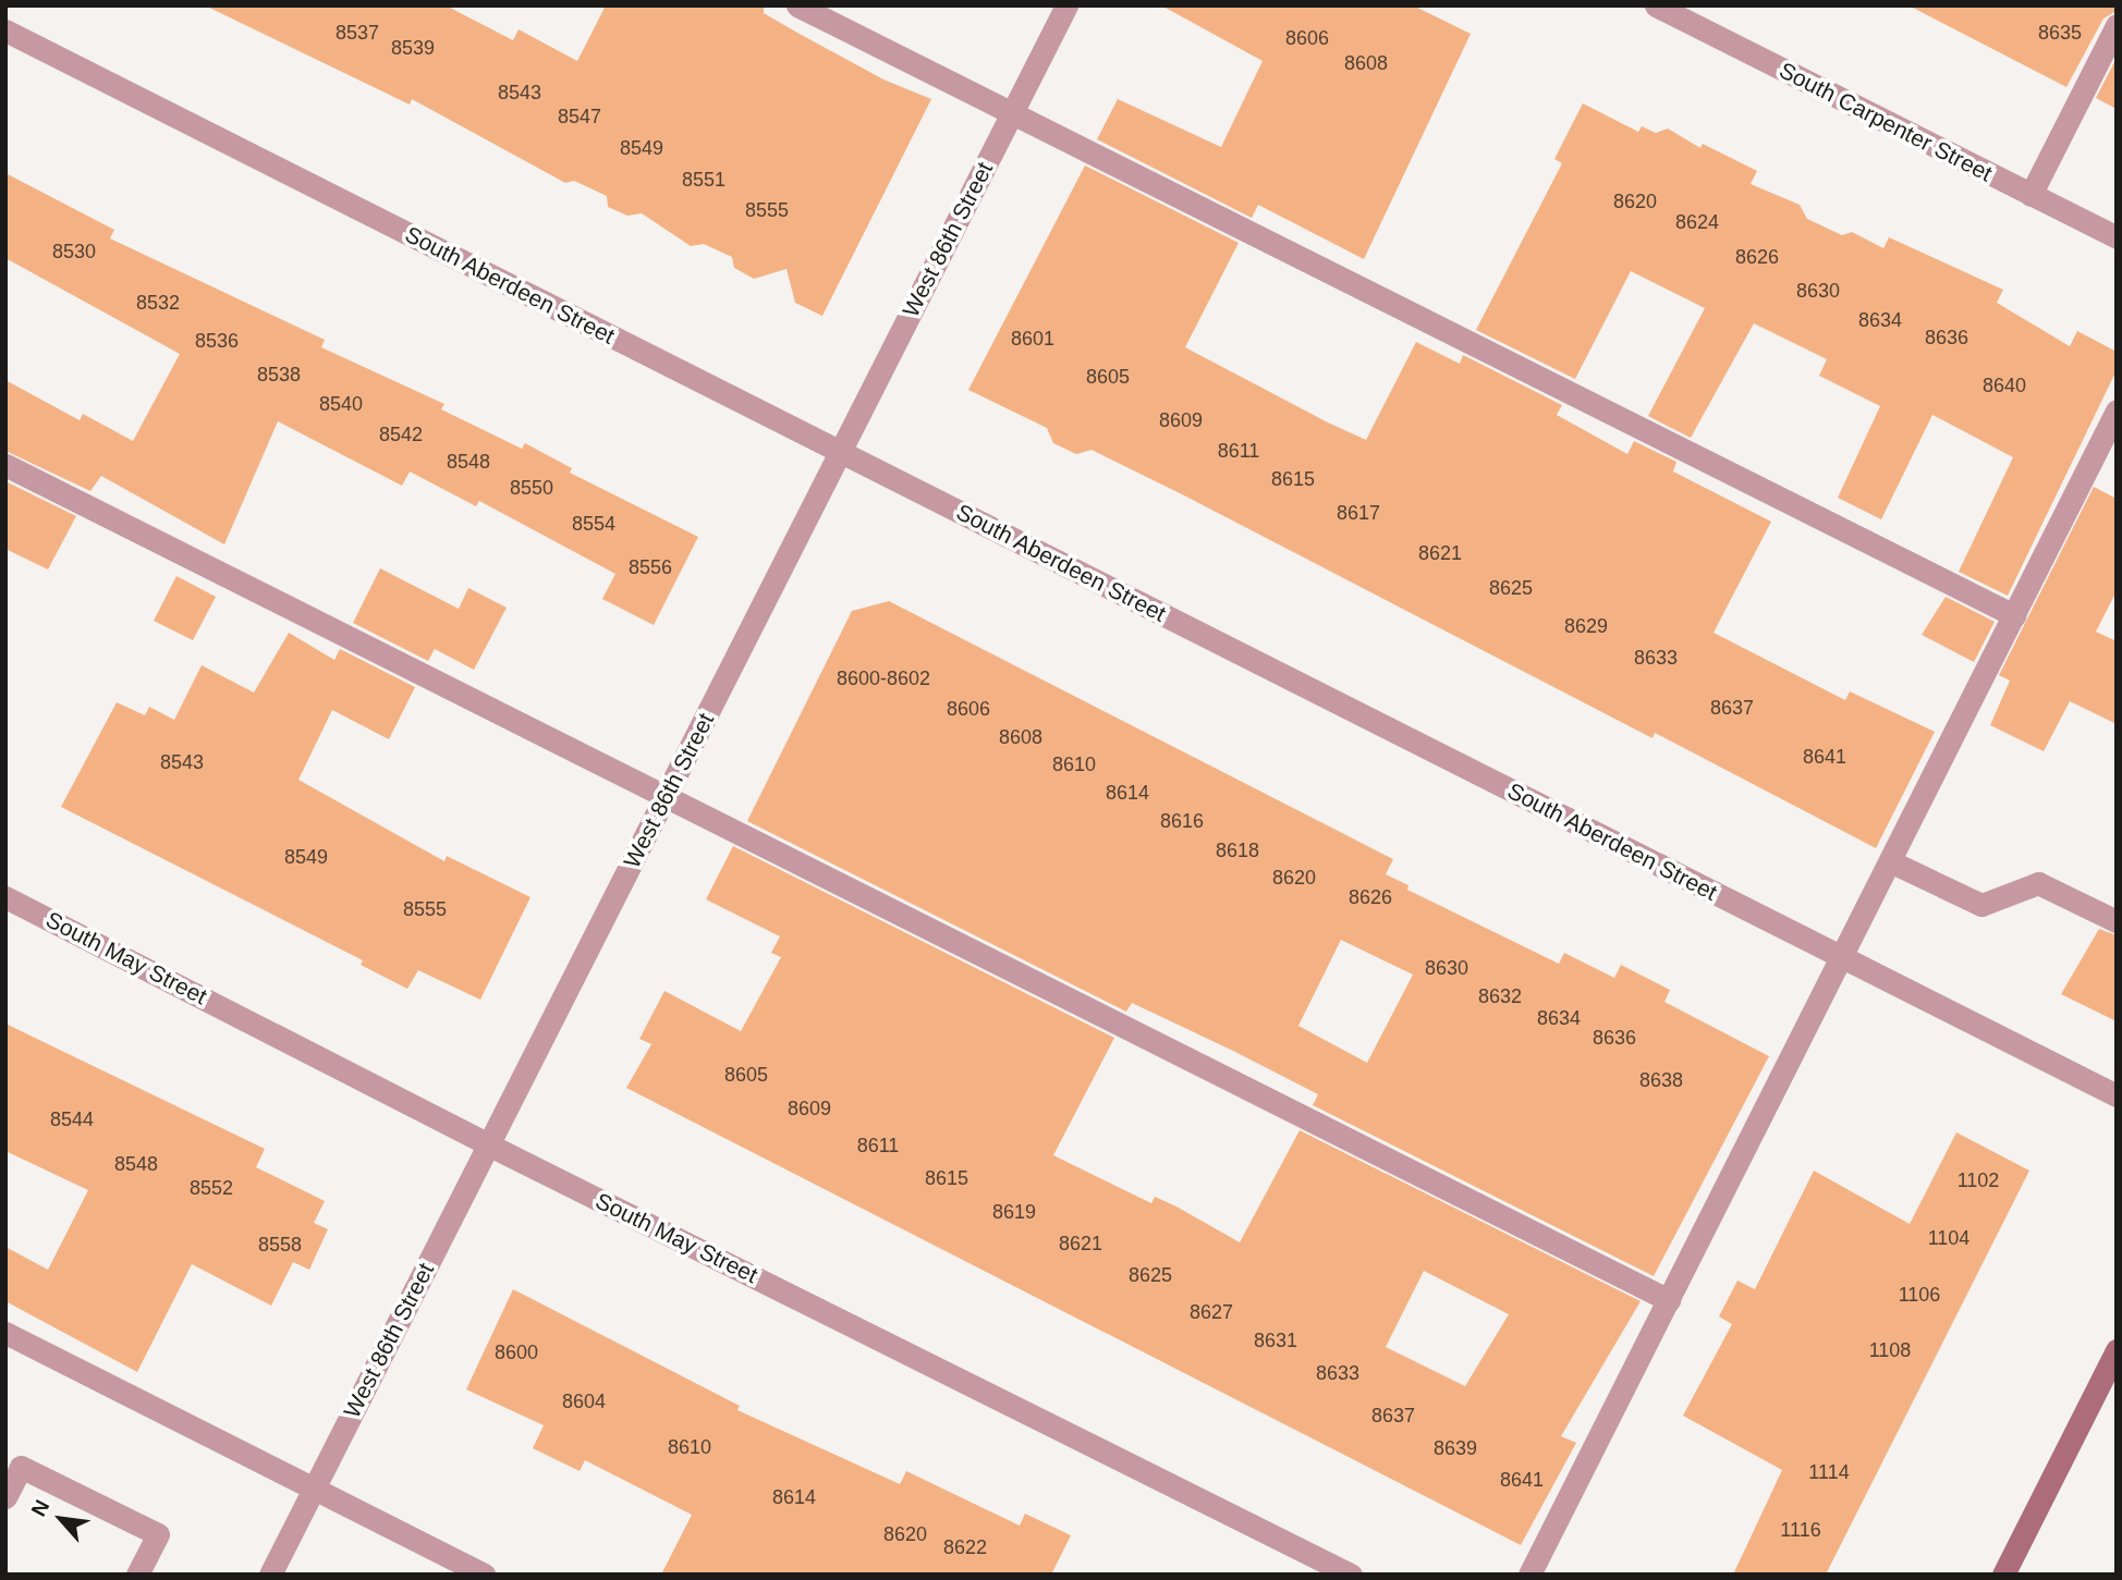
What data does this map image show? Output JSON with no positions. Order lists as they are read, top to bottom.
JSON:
{
  "streets": {
    "street": [
      "South Carpenter Street",
      "West 86th Street",
      "South Aberdeen Street",
      "South May Street"
    ]
  },
  "crossings": [
    ["West 86th Street", "South Aberdeen Street"],
    ["West 86th Street", "South May Street"]
  ],
  "house_numbers": [
    "8537",
    "8635",
    "8606",
    "8539",
    "8608",
    "8543",
    "8547",
    "8549",
    "8551",
    "8620",
    "8555",
    "8624",
    "8530",
    "8626",
    "8630",
    "8532",
    "8634",
    "8636",
    "8601",
    "8536",
    "8538",
    "8605",
    "8640",
    "8540",
    "8609",
    "8542",
    "8611",
    "8548",
    "8615",
    "8550",
    "8617",
    "8554",
    "8621",
    "8556",
    "8625",
    "8629",
    "8633",
    "8600-8602",
    "8637",
    "8606",
    "8608",
    "8641",
    "8543",
    "8610",
    "8614",
    "8616",
    "8618",
    "8549",
    "8620",
    "8626",
    "8555",
    "8630",
    "8632",
    "8634",
    "8636",
    "8605",
    "8638",
    "8609",
    "8544",
    "8611",
    "8548",
    "8615",
    "1102",
    "8552",
    "8619",
    "1104",
    "8621",
    "8558",
    "8625",
    "1106",
    "8627",
    "8631",
    "1108",
    "8600",
    "8633",
    "8604",
    "8637",
    "8610",
    "8639",
    "1114",
    "8641",
    "8614",
    "1116",
    "8620",
    "8622"
  ],
  "north": "top left"
}
